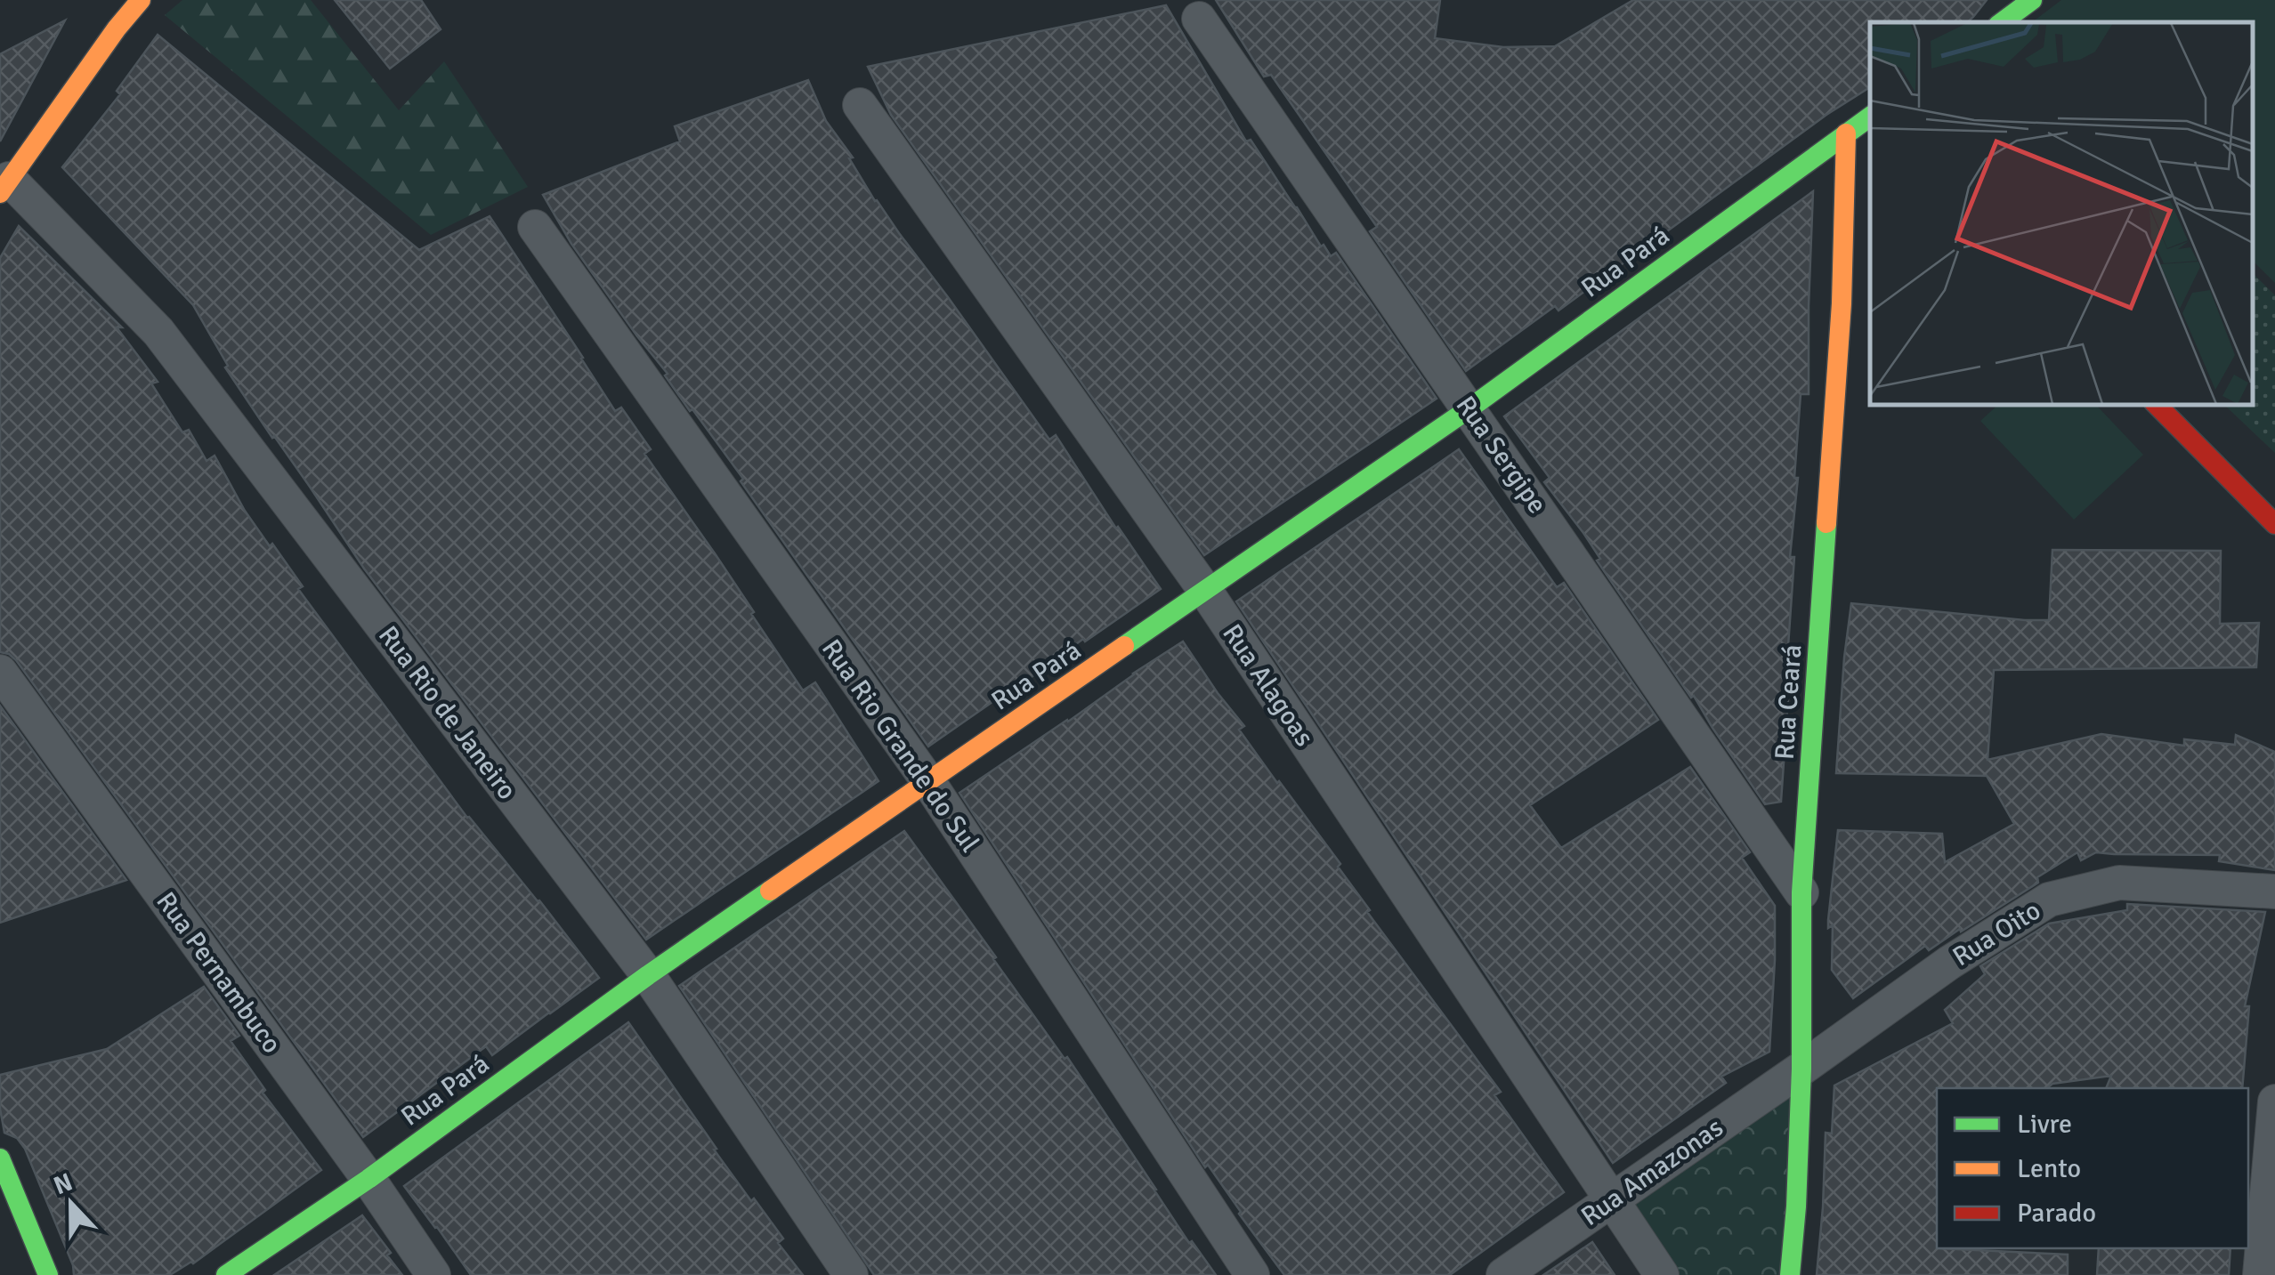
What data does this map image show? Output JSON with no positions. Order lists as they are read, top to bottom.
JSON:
{
  "streets": {
    "street": [
      "Rua Pará",
      "Rua Sergipe",
      "Rua Alagoas",
      "Rua Ceará",
      "Rua Rio de Janeiro",
      "Rua Rio Grande do Sul",
      "Rua Oito",
      "Rua Pernambuco",
      "Rua Amazonas"
    ]
  },
  "crossings": [
    ["Rua Pará", "Rua Sergipe"],
    ["Rua Pará", "Rua Alagoas"],
    ["Rua Pará", "Rua Ceará"],
    ["Rua Pará", "Rua Rio de Janeiro"],
    ["Rua Pará", "Rua Rio Grande do Sul"],
    ["Rua Pará", "Rua Pernambuco"],
    ["Rua Sergipe", "Rua Ceará"],
    ["Rua Alagoas", "Rua Amazonas"],
    ["Rua Ceará", "Rua Oito"],
    ["Rua Ceará", "Rua Amazonas"],
    ["Rua Oito", "Rua Amazonas"]
  ],
  "legend": ["Livre", "Lento", "Parado"],
  "north": "top"
}
